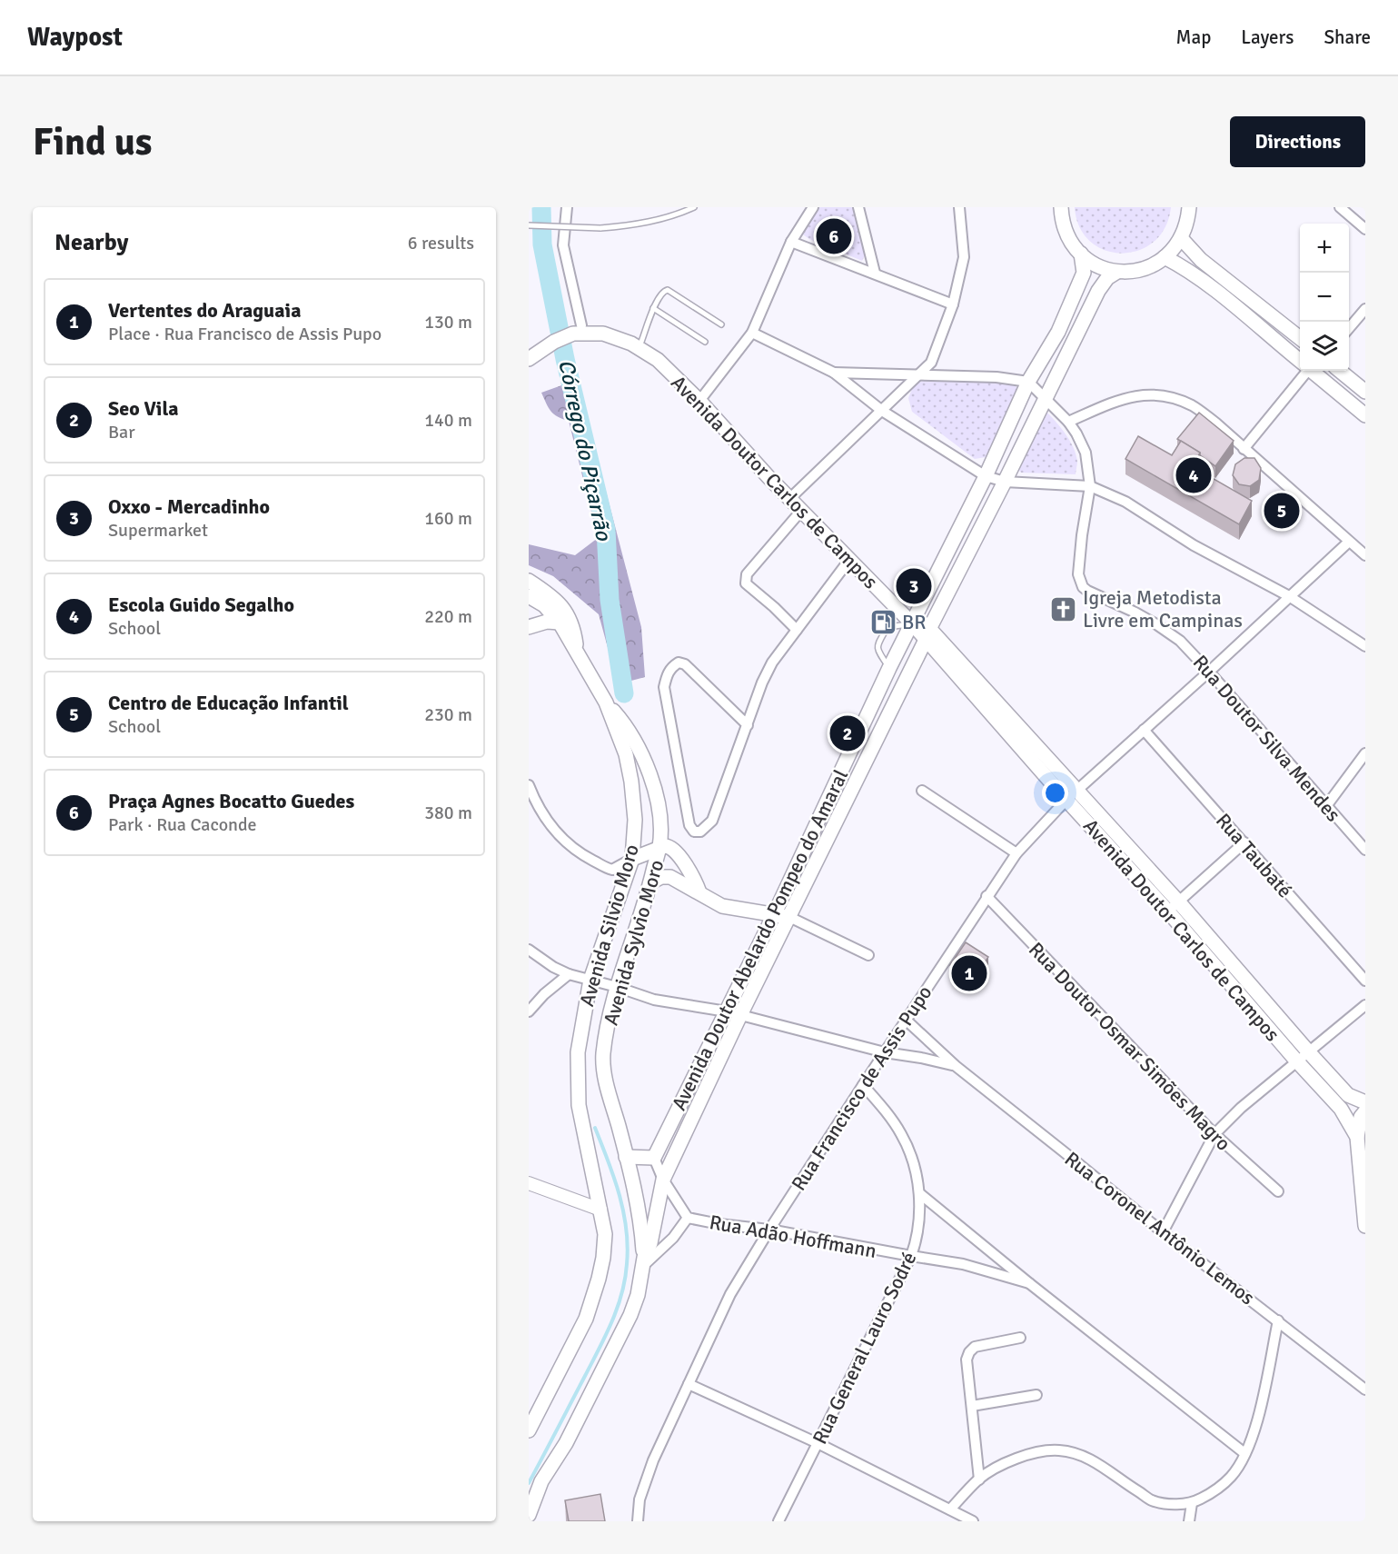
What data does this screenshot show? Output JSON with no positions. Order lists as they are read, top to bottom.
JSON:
{
  "streets": {
    "main road": [
      "Avenida Doutor Carlos de Campos",
      "Avenida Silvio Moro",
      "Avenida Doutor Abelardo Pompeo do Amaral",
      "Avenida Sylvio Moro"
    ],
    "street": [
      "Rua Doutor Silva Mendes",
      "Rua Taubaté",
      "Rua Doutor Osmar Simões Magro",
      "Rua Francisco de Assis Pupo",
      "Rua Coronel Antônio Lemos",
      "Rua Adão Hoffmann",
      "Rua General Lauro Sodré"
    ]
  },
  "crossings": [
    ["Avenida Doutor Carlos de Campos", "Avenida Doutor Abelardo Pompeo do Amaral"],
    ["Avenida Doutor Carlos de Campos", "Rua Francisco de Assis Pupo"],
    ["Rua Doutor Silva Mendes", "Avenida Doutor Abelardo Pompeo do Amaral"],
    ["Rua Doutor Silva Mendes", "Rua Francisco de Assis Pupo"],
    ["Rua Taubaté", "Rua Francisco de Assis Pupo"],
    ["Avenida Silvio Moro", "Avenida Sylvio Moro"],
    ["Avenida Silvio Moro", "Rua Coronel Antônio Lemos"],
    ["Avenida Doutor Abelardo Pompeo do Amaral", "Avenida Sylvio Moro"],
    ["Avenida Doutor Abelardo Pompeo do Amaral", "Rua Coronel Antônio Lemos"],
    ["Avenida Doutor Abelardo Pompeo do Amaral", "Rua Adão Hoffmann"],
    ["Avenida Sylvio Moro", "Rua Coronel Antônio Lemos"],
    ["Rua Doutor Osmar Simões Magro", "Rua Francisco de Assis Pupo"],
    ["Rua Francisco de Assis Pupo", "Rua Coronel Antônio Lemos"],
    ["Rua Francisco de Assis Pupo", "Rua Adão Hoffmann"],
    ["Rua Francisco de Assis Pupo", "Rua General Lauro Sodré"],
    ["Rua Adão Hoffmann", "Rua General Lauro Sodré"]
  ],
  "water": ["Córrego do Piçarrão"],
  "places": {
    "church": ["Igreja Metodista Livre em Campinas"],
    "fuel station": ["BR"]
  },
  "page": {
    "header": "Waypost",
    "nav": ["Map", "Layers", "Share"],
    "buttons": "Directions",
    "title": "Find us",
    "heading": ["Nearby", "6 results"],
    "pins": [
      "6",
      "4",
      "5",
      "3",
      "2",
      "1"
    ],
    "map_buttons": ["+", "−"],
    "list": [
      {
        "mark": "1",
        "name": "Vertentes do Araguaia",
        "note": "Place · Rua Francisco de Assis Pupo",
        "value": "130 m"
      },
      {
        "mark": "2",
        "name": "Seo Vila",
        "note": "Bar",
        "value": "140 m"
      },
      {
        "mark": "3",
        "name": "Oxxo - Mercadinho",
        "note": "Supermarket",
        "value": "160 m"
      },
      {
        "mark": "4",
        "name": "Escola Guido Segalho",
        "note": "School",
        "value": "220 m"
      },
      {
        "mark": "5",
        "name": "Centro de Educação Infantil",
        "note": "School",
        "value": "230 m"
      },
      {
        "mark": "6",
        "name": "Praça Agnes Bocatto Guedes",
        "note": "Park · Rua Caconde",
        "value": "380 m"
      }
    ]
  }
}
